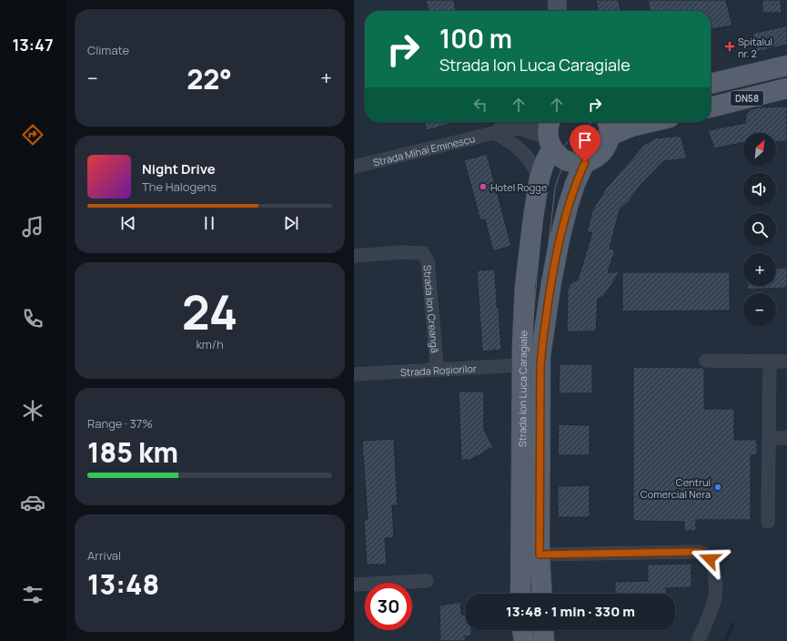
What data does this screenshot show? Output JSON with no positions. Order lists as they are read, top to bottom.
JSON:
{
  "streets": {
    "main road": ["DN58", "Strada Ion Luca Caragiale"],
    "street": ["Strada Mihai Eminescu", "Strada Ion Creangă", "Strada Roșiorilor"]
  },
  "crossings": [
    ["Strada Ion Creangă", "Strada Roșiorilor"],
    ["Strada Roșiorilor", "Strada Ion Luca Caragiale"]
  ],
  "places": {
    "health": ["Spitalul nr. 2"],
    "other": ["Hotel Rogge", "Centrul Comercial Nera"]
  },
  "north": "top right",
  "page": {
    "tabs": "13:47",
    "tile": [
      "Climate",
      ["24", "km/h"],
      ["Range · 37%", "185 km"],
      ["Arrival", "13:48"]
    ],
    "turn": ["100 m", "Strada Ion Luca Caragiale"],
    "heat": ["−", "22°", "+"],
    "map_buttons": ["+", "−"],
    "song": ["Night Drive", "The Halogens"],
    "limit": "30",
    "trip": "13:48 · 1 min · 330 m"
  }
}
